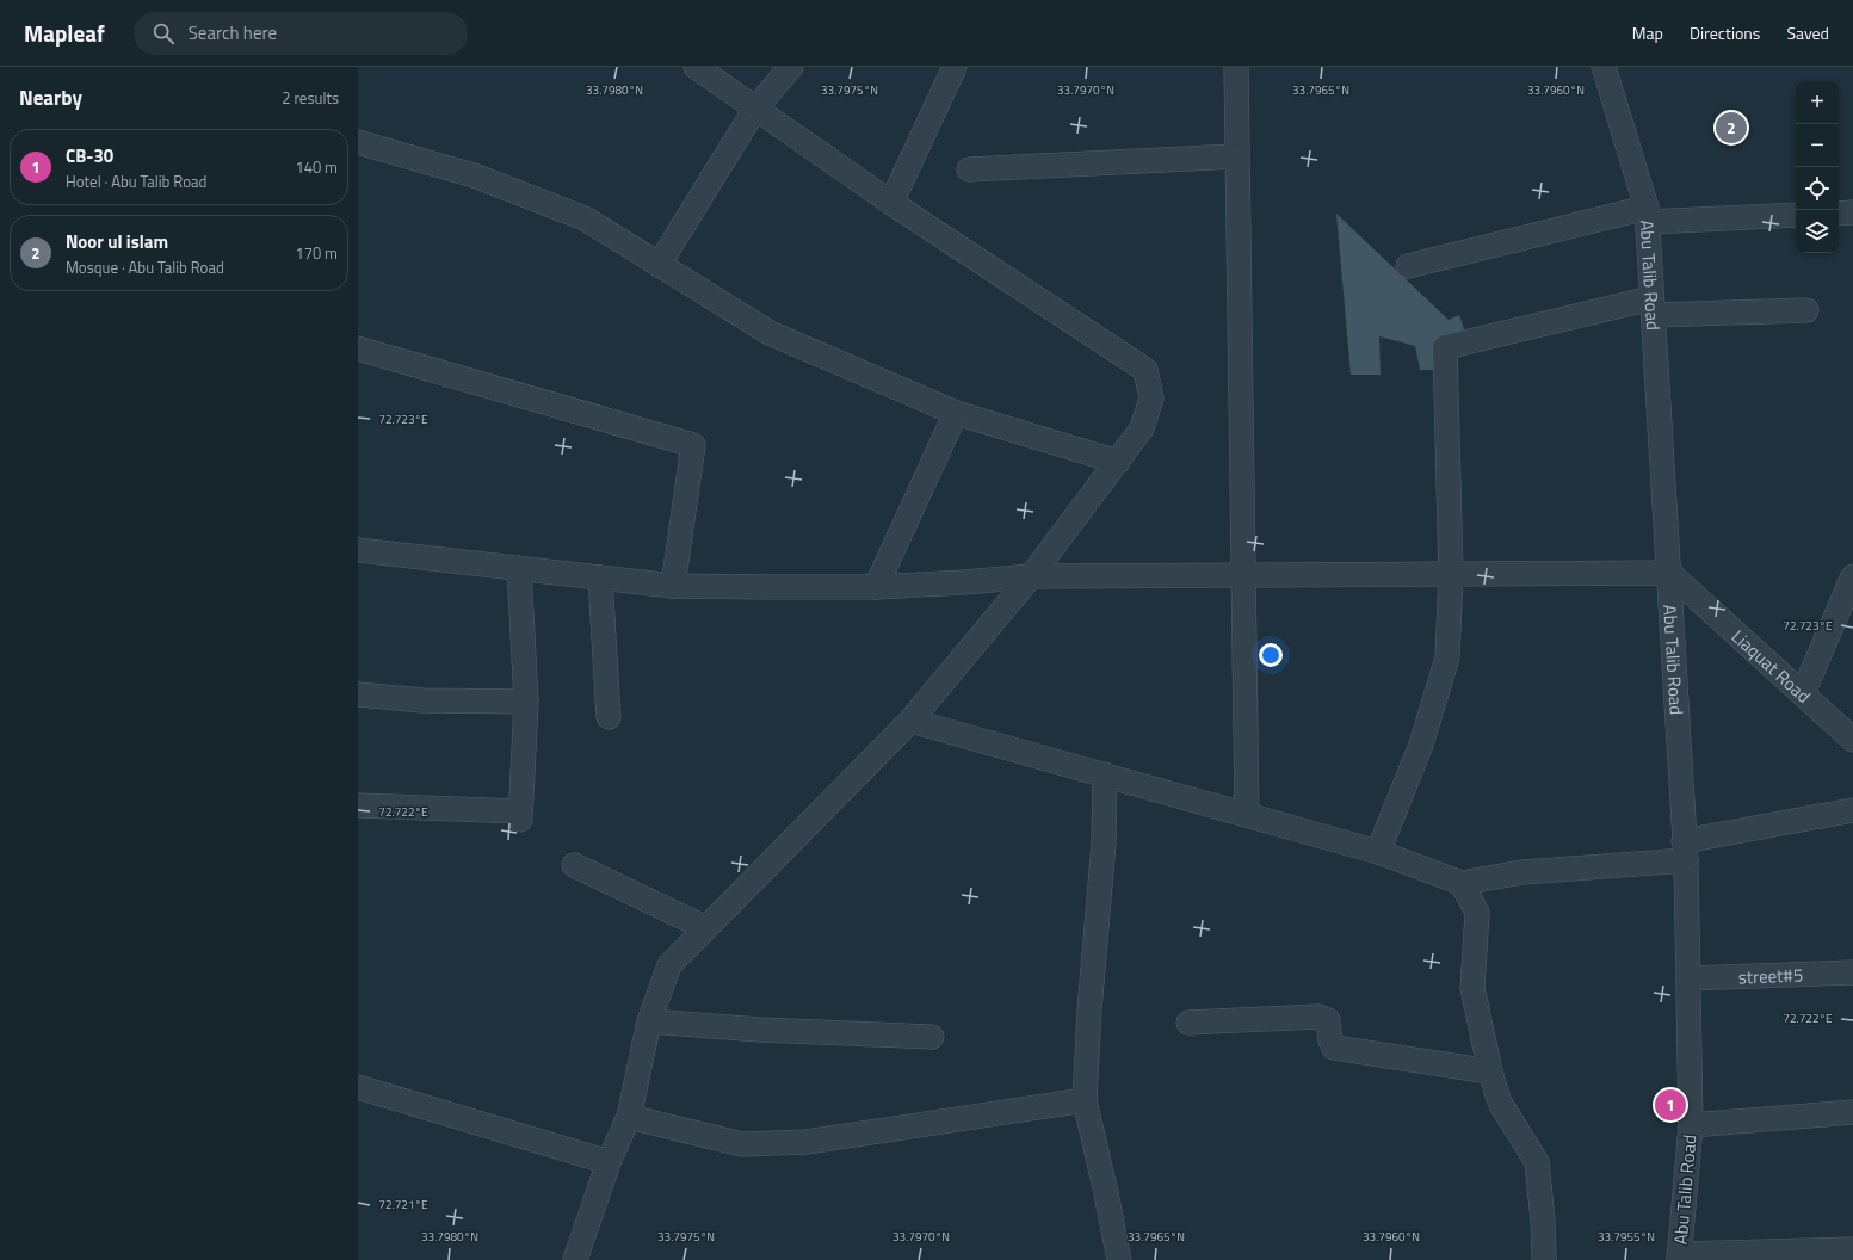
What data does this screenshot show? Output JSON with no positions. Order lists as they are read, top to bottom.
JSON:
{
  "streets": {
    "street": ["Abu Talib Road", "Liaquat Road", "street#5"]
  },
  "crossings": [
    ["Abu Talib Road", "Liaquat Road"],
    ["Abu Talib Road", "street#5"]
  ],
  "page": {
    "header": "Mapleaf",
    "search": "Search here",
    "nav": ["Map", "Directions", "Saved"],
    "heading": ["Nearby", "2 results"],
    "map_buttons": ["+", "−"],
    "pins": ["2", "1"],
    "list": [
      {
        "mark": "1",
        "name": "CB-30",
        "note": "Hotel · Abu Talib Road",
        "value": "140 m"
      },
      {
        "mark": "2",
        "name": "Noor ul islam",
        "note": "Mosque · Abu Talib Road",
        "value": "170 m"
      }
    ]
  },
  "coordinates": [
    "33.7980°N",
    "33.7975°N",
    "33.7970°N",
    "33.7965°N",
    "33.7960°N",
    "72.723°E",
    "72.722°E",
    "72.721°E",
    "33.7955°N"
  ]
}
